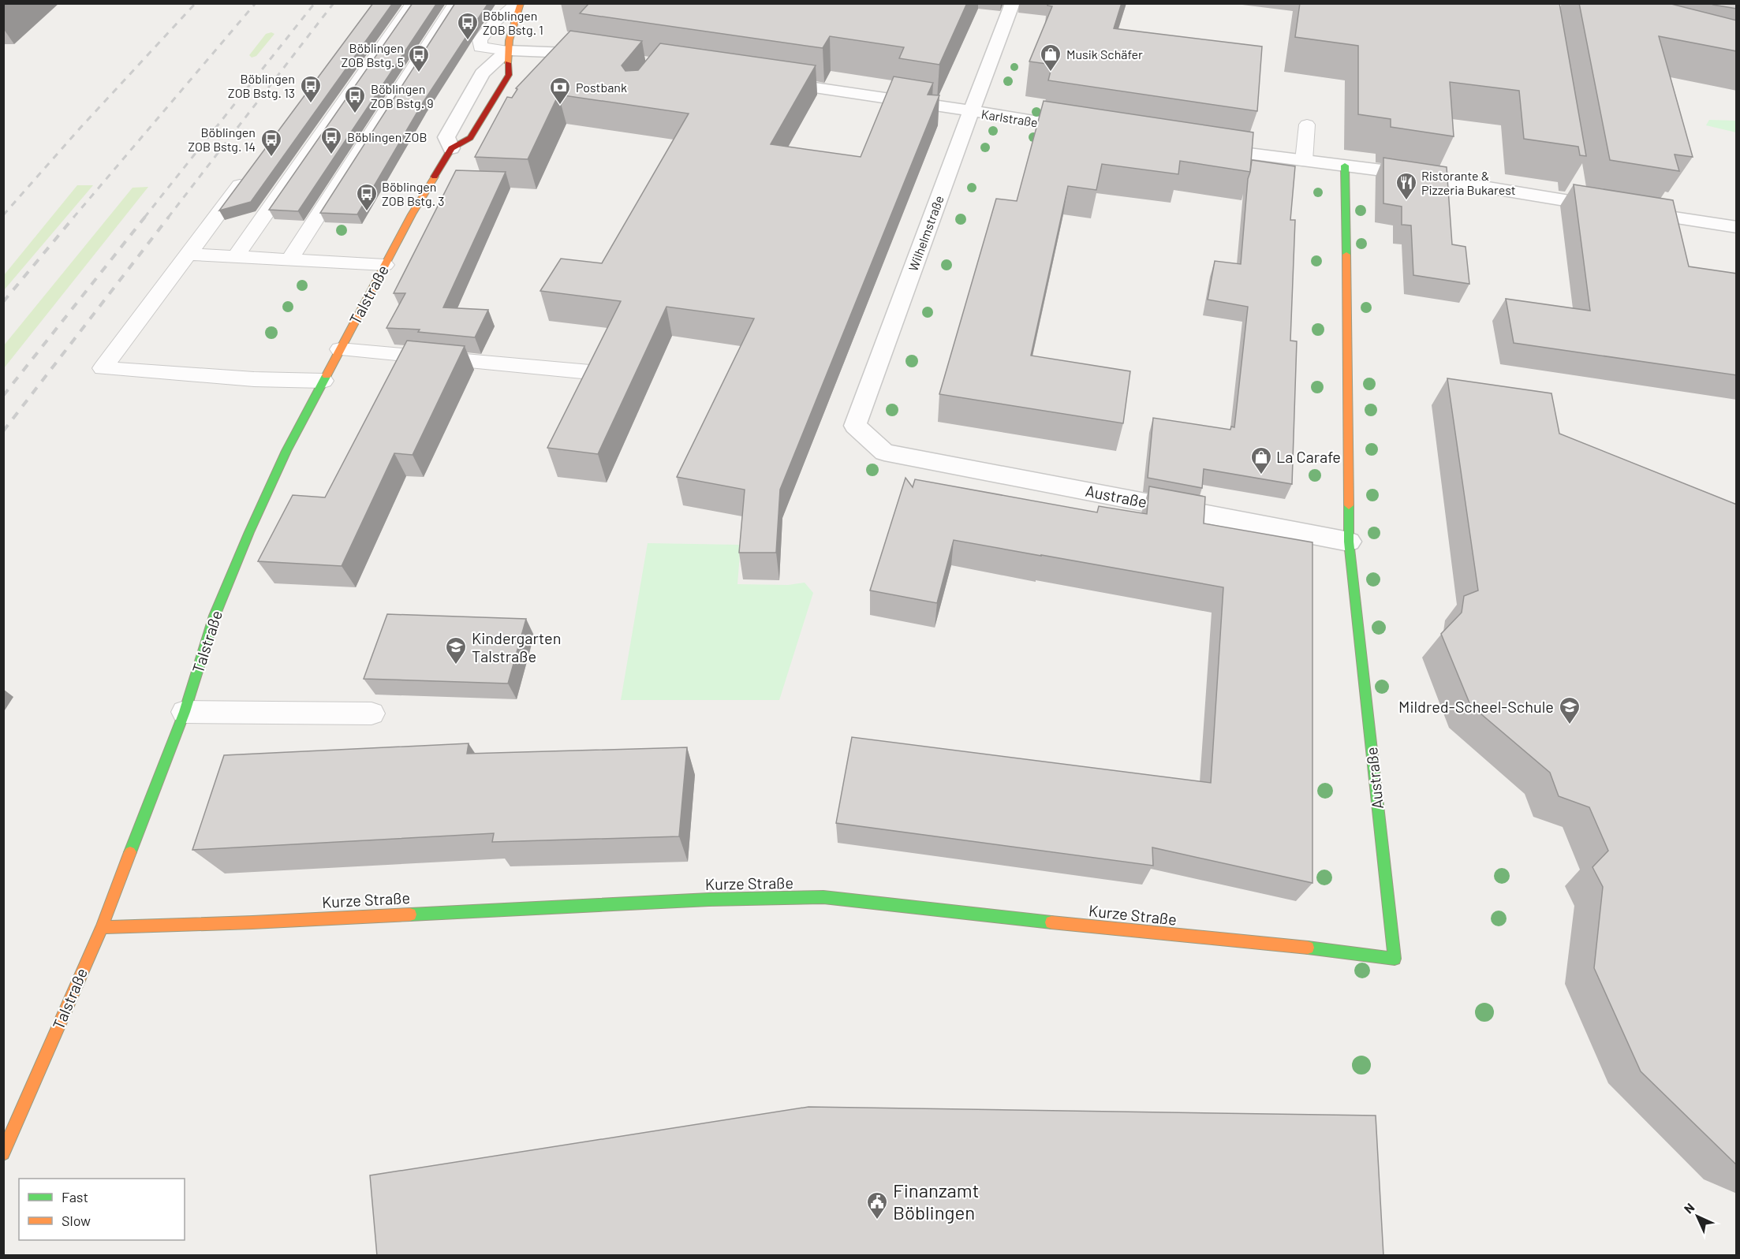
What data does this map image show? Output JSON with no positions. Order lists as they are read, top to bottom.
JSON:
{
  "streets": {
    "street": [
      "Karlstraße",
      "Wilhelmstraße",
      "Talstraße",
      "Austraße",
      "Kurze Straße"
    ]
  },
  "crossings": [
    ["Karlstraße", "Wilhelmstraße"],
    ["Wilhelmstraße", "Austraße"],
    ["Talstraße", "Kurze Straße"],
    ["Austraße", "Kurze Straße"]
  ],
  "places": {
    "bus stop": [
      "Böblingen ZOB Bstg. 1",
      "Böblingen ZOB Bstg. 5",
      "Böblingen ZOB Bstg. 13",
      "Böblingen ZOB Bstg. 9",
      "Böblingen ZOB",
      "Böblingen ZOB Bstg. 14",
      "Böblingen ZOB Bstg. 3"
    ],
    "shop": ["Musik Schäfer", "La Carafe"],
    "bank": ["Postbank"],
    "restaurant": ["Ristorante & Pizzeria Bukarest"],
    "school or university": ["Kindergarten Talstraße", "Mildred-Scheel-Schule"],
    "public building": ["Finanzamt Böblingen"]
  },
  "legend": ["Fast", "Slow"],
  "north": "top left"
}
